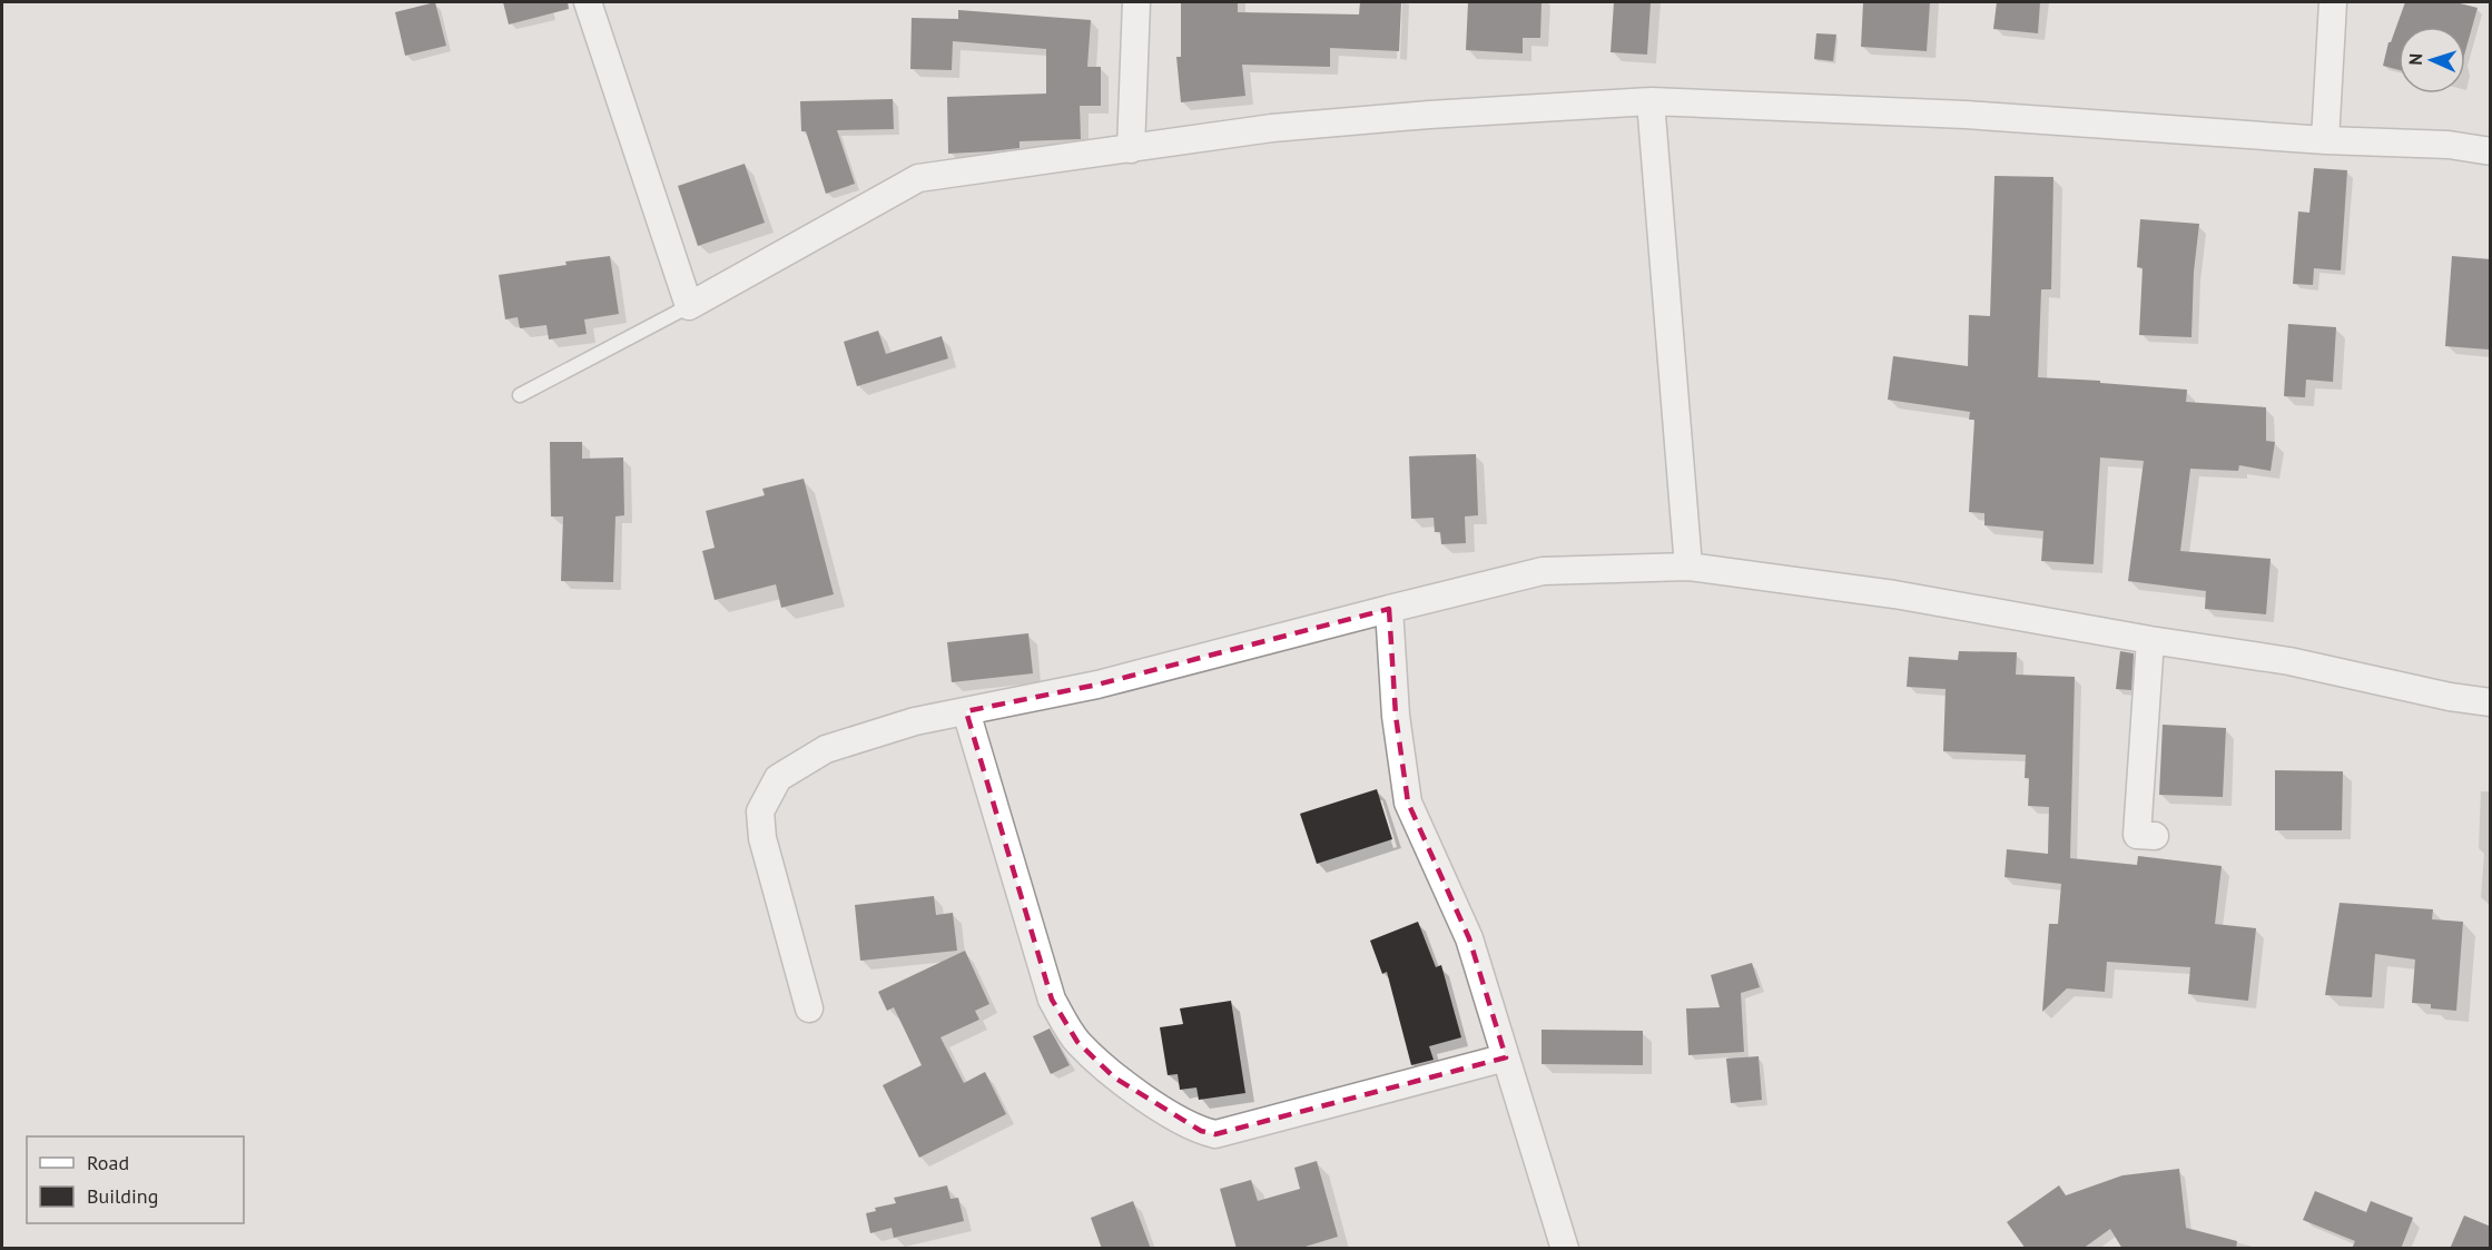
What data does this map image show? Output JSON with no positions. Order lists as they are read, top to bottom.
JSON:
{
  "legend": ["Road", "Building"],
  "north": "left"
}
